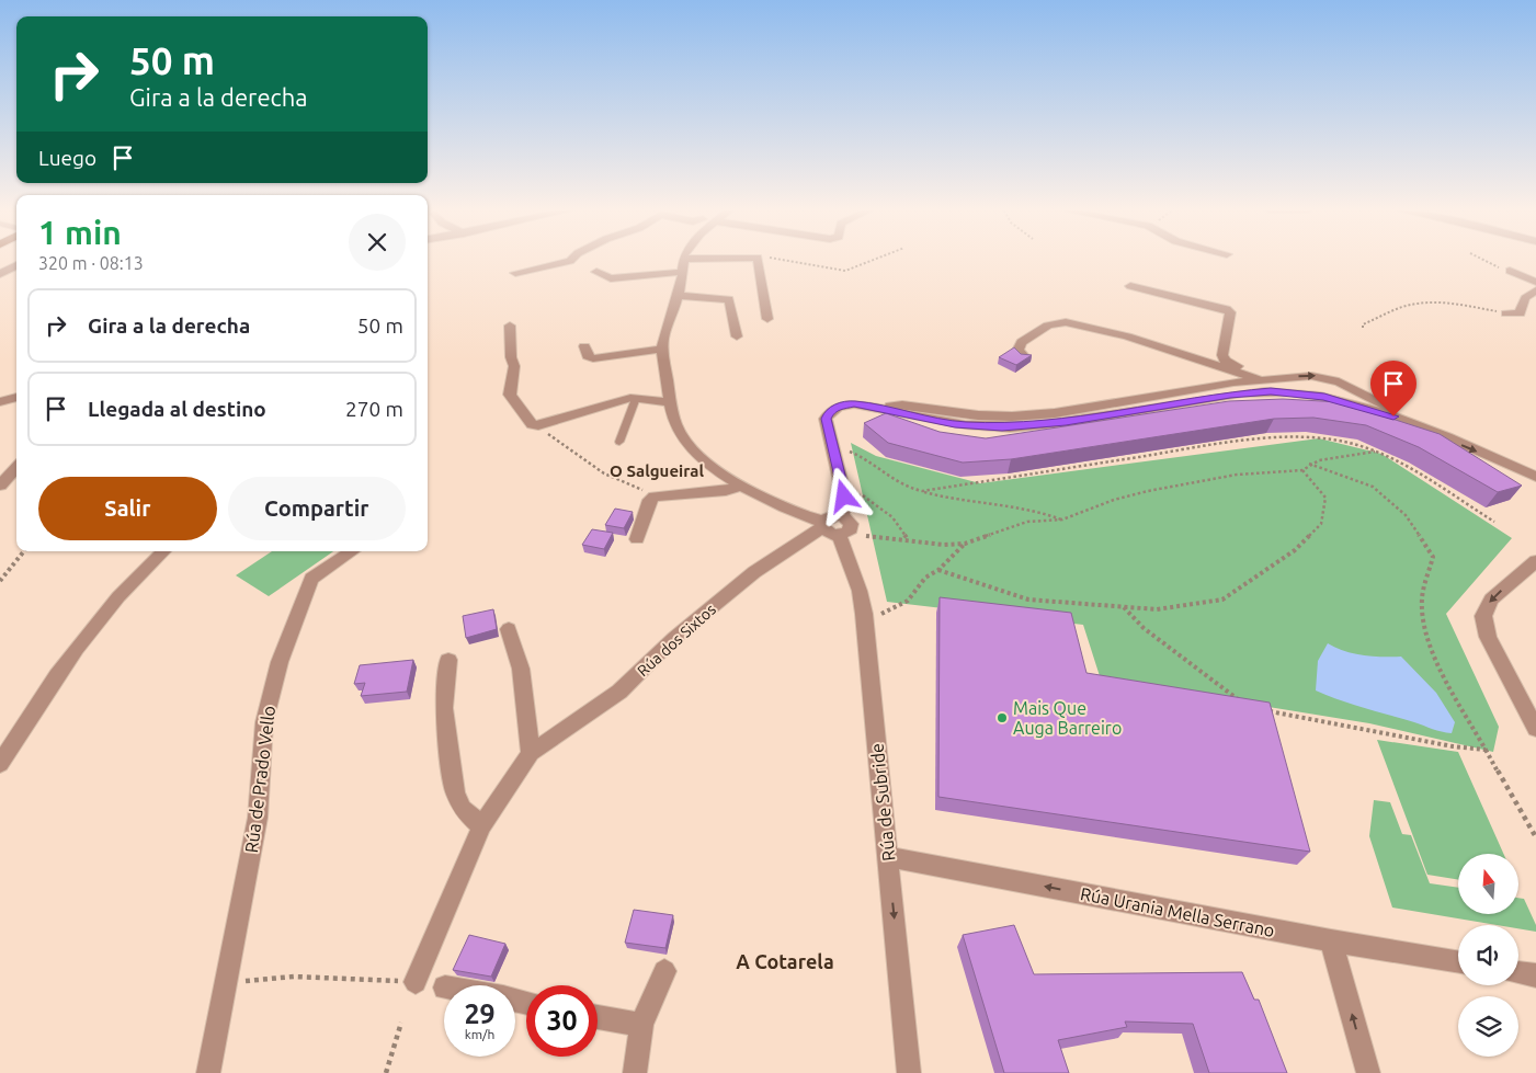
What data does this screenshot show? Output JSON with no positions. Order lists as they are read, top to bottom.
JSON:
{
  "streets": {
    "street": [
      "Rúa dos Sixtos",
      "Rúa de Prado Vello",
      "Rúa de Subride",
      "Rúa Urania Mella Serrano"
    ]
  },
  "crossings": [
    ["Rúa dos Sixtos", "Rúa de Subride"],
    ["Rúa de Subride", "Rúa Urania Mella Serrano"]
  ],
  "one_way": ["Rúa de Subride", "Rúa Urania Mella Serrano"],
  "districts": ["O Salgueiral", "A Cotarela"],
  "places": ["Mais Que Auga Barreiro"],
  "north": "top",
  "page": {
    "turn": ["50 m", "Gira a la derecha"],
    "then": "Luego",
    "heading": ["1 min", "320 m · 08:13"],
    "list": [
      {
        "name": "Gira a la derecha",
        "value": "50 m"
      },
      {
        "name": "Llegada al destino",
        "value": "270 m"
      }
    ],
    "buttons": ["Salir", "Compartir"],
    "speed": "29 km/h",
    "limit": "30"
  }
}
